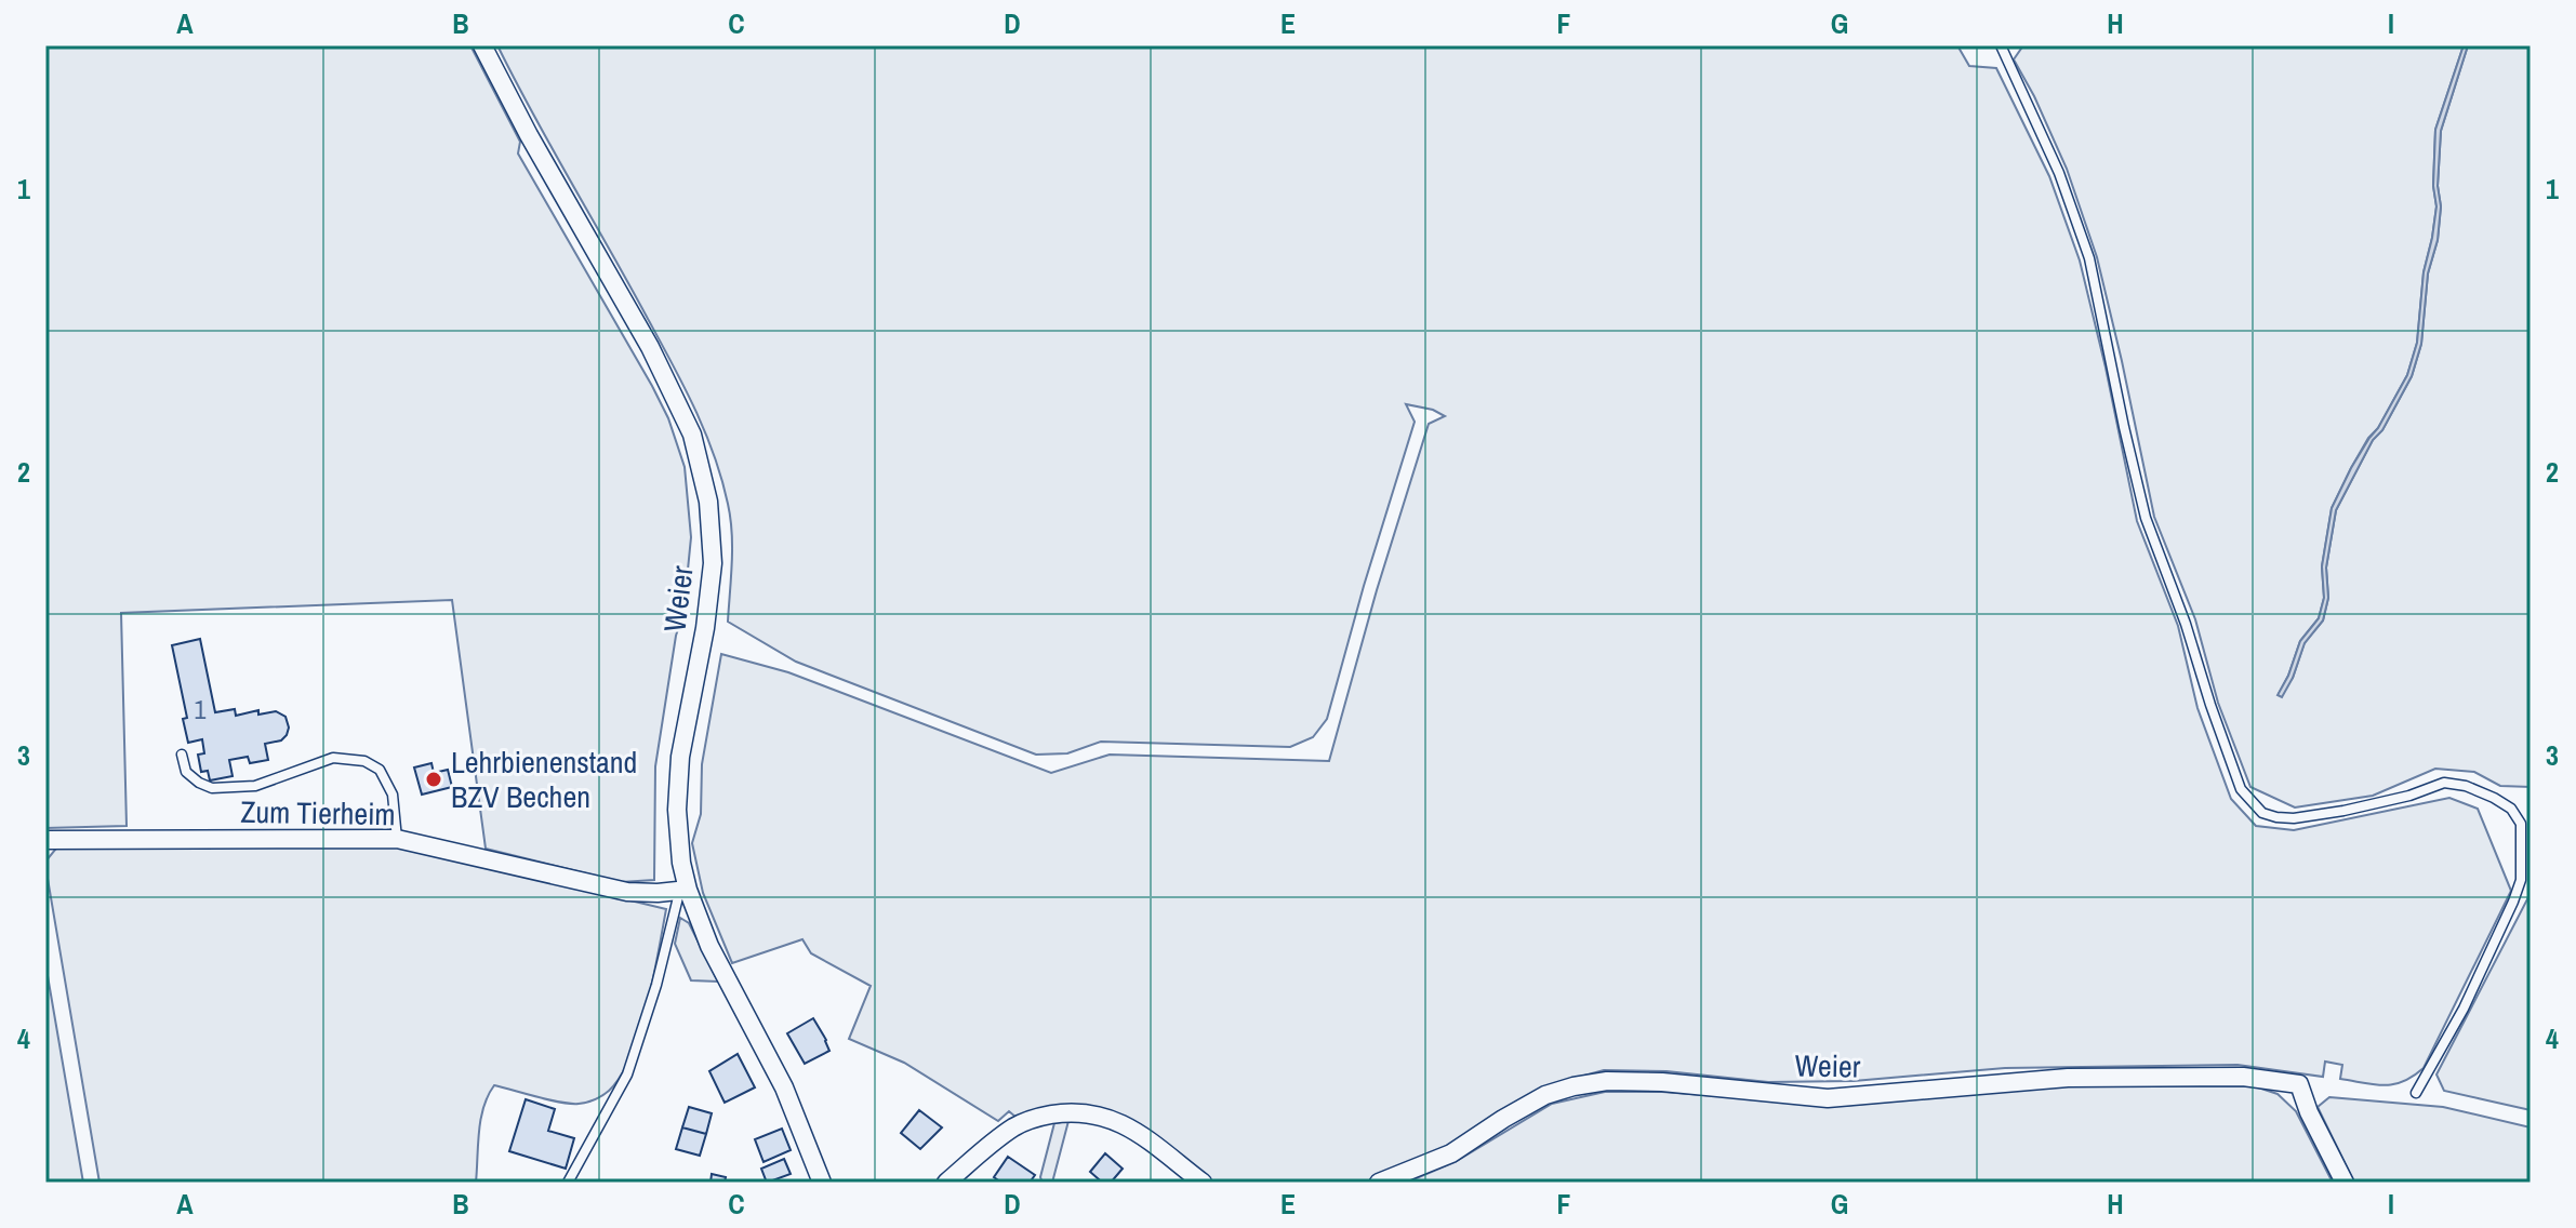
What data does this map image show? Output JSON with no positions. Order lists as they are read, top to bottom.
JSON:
{
  "streets": {
    "street": ["Weier", "Zum Tierheim"]
  },
  "crossings": [
    ["Weier", "Zum Tierheim"]
  ],
  "places": ["Lehrbienenstand BZV Bechen"],
  "house_numbers": ["1"],
  "grid": {
    "columns": [
      "A",
      "B",
      "C",
      "D",
      "E",
      "F",
      "G",
      "H",
      "I"
    ],
    "rows": [
      "1",
      "2",
      "3",
      "4"
    ]
  }
}
